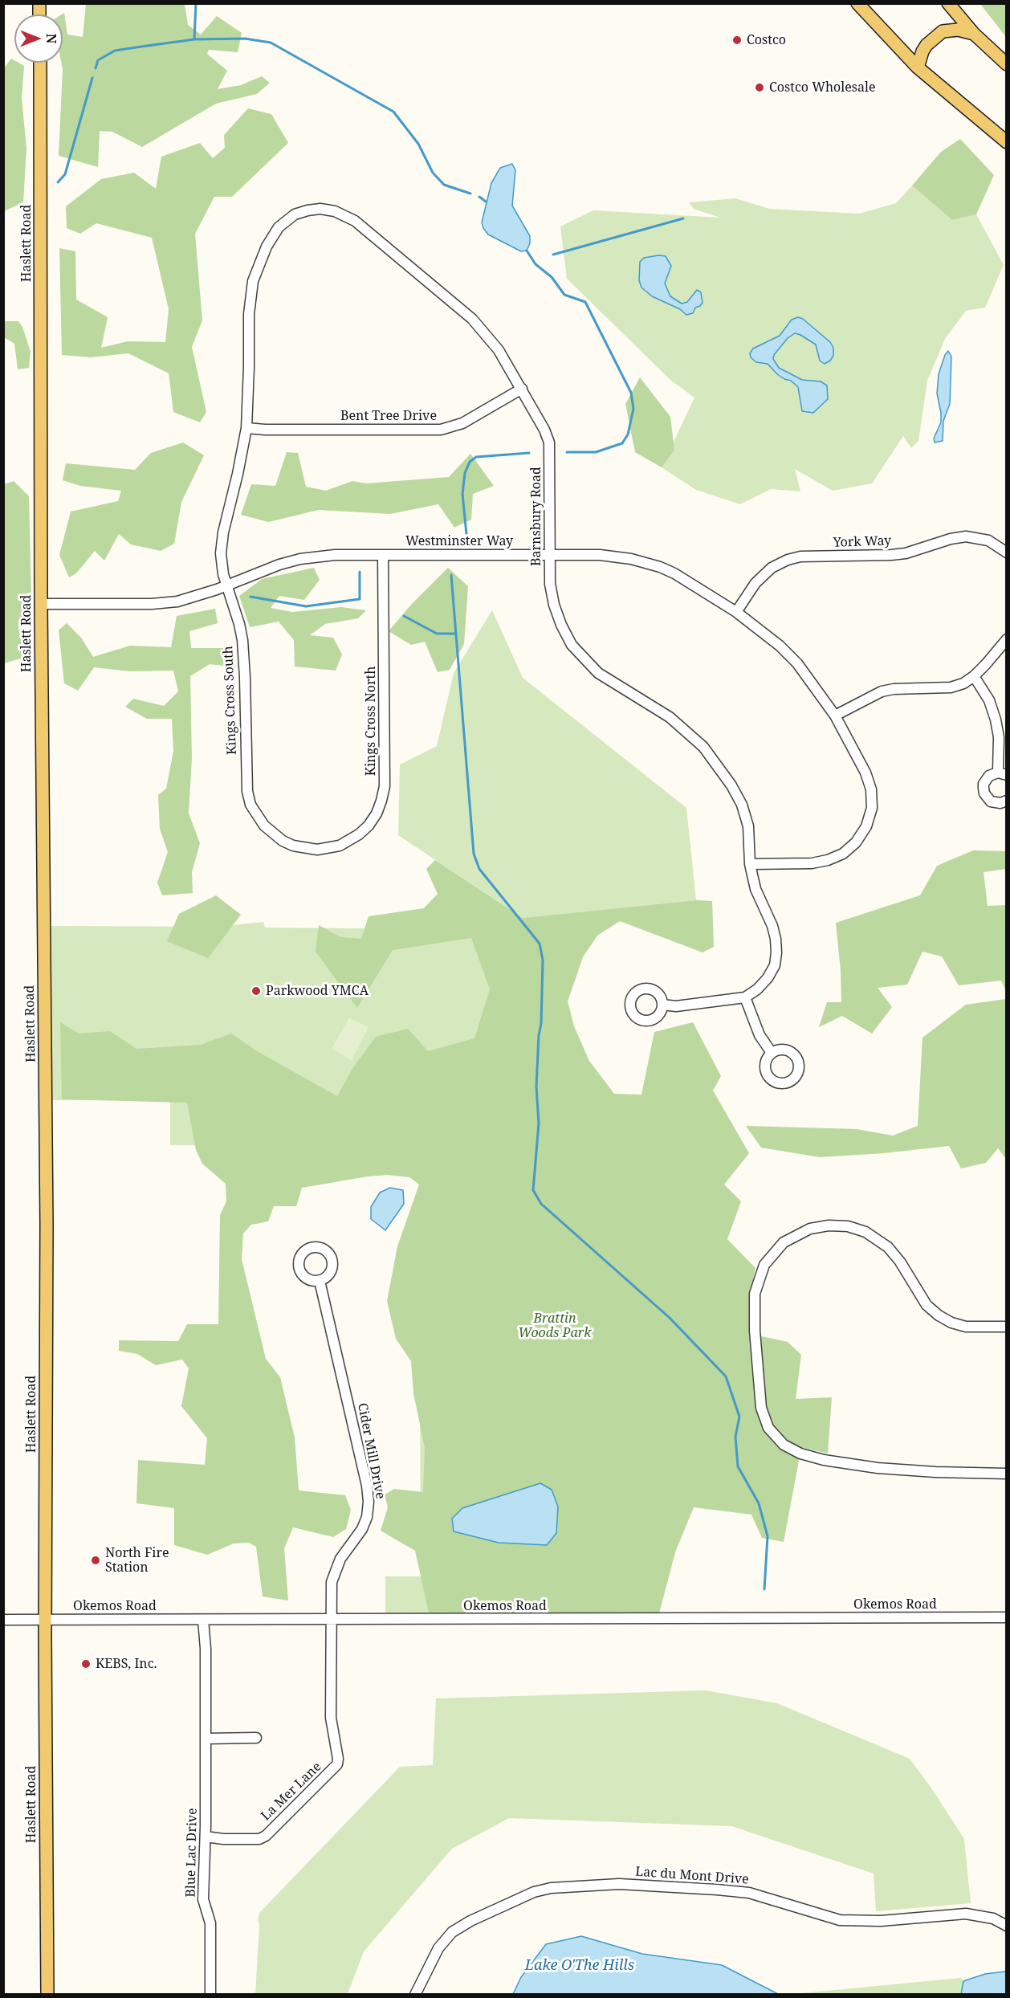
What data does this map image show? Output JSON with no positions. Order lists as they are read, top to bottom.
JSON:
{
  "streets": {
    "main road": ["Haslett Road"],
    "street": [
      "Bent Tree Drive",
      "Barnsbury Road",
      "Westminster Way",
      "York Way",
      "Kings Cross South",
      "Kings Cross North",
      "Cider Mill Drive",
      "Okemos Road",
      "La Mer Lane",
      "Blue Lac Drive",
      "Lac du Mont Drive"
    ]
  },
  "crossings": [
    ["Haslett Road", "Westminster Way"],
    ["Haslett Road", "Okemos Road"],
    ["Bent Tree Drive", "Barnsbury Road"],
    ["Bent Tree Drive", "Kings Cross South"],
    ["Barnsbury Road", "Westminster Way"],
    ["Barnsbury Road", "Kings Cross South"],
    ["Westminster Way", "York Way"],
    ["Westminster Way", "Kings Cross South"],
    ["Westminster Way", "Kings Cross North"],
    ["Kings Cross South", "Kings Cross North"],
    ["Cider Mill Drive", "Okemos Road"],
    ["Cider Mill Drive", "La Mer Lane"],
    ["Okemos Road", "La Mer Lane"],
    ["Okemos Road", "Blue Lac Drive"],
    ["La Mer Lane", "Blue Lac Drive"]
  ],
  "water": ["Lake O'The Hills"],
  "parks": ["Brattin Woods Park"],
  "places": [
    "Costco",
    "Costco Wholesale",
    "Parkwood YMCA",
    "North Fire Station",
    "KEBS, Inc."
  ],
  "north": "right"
}
